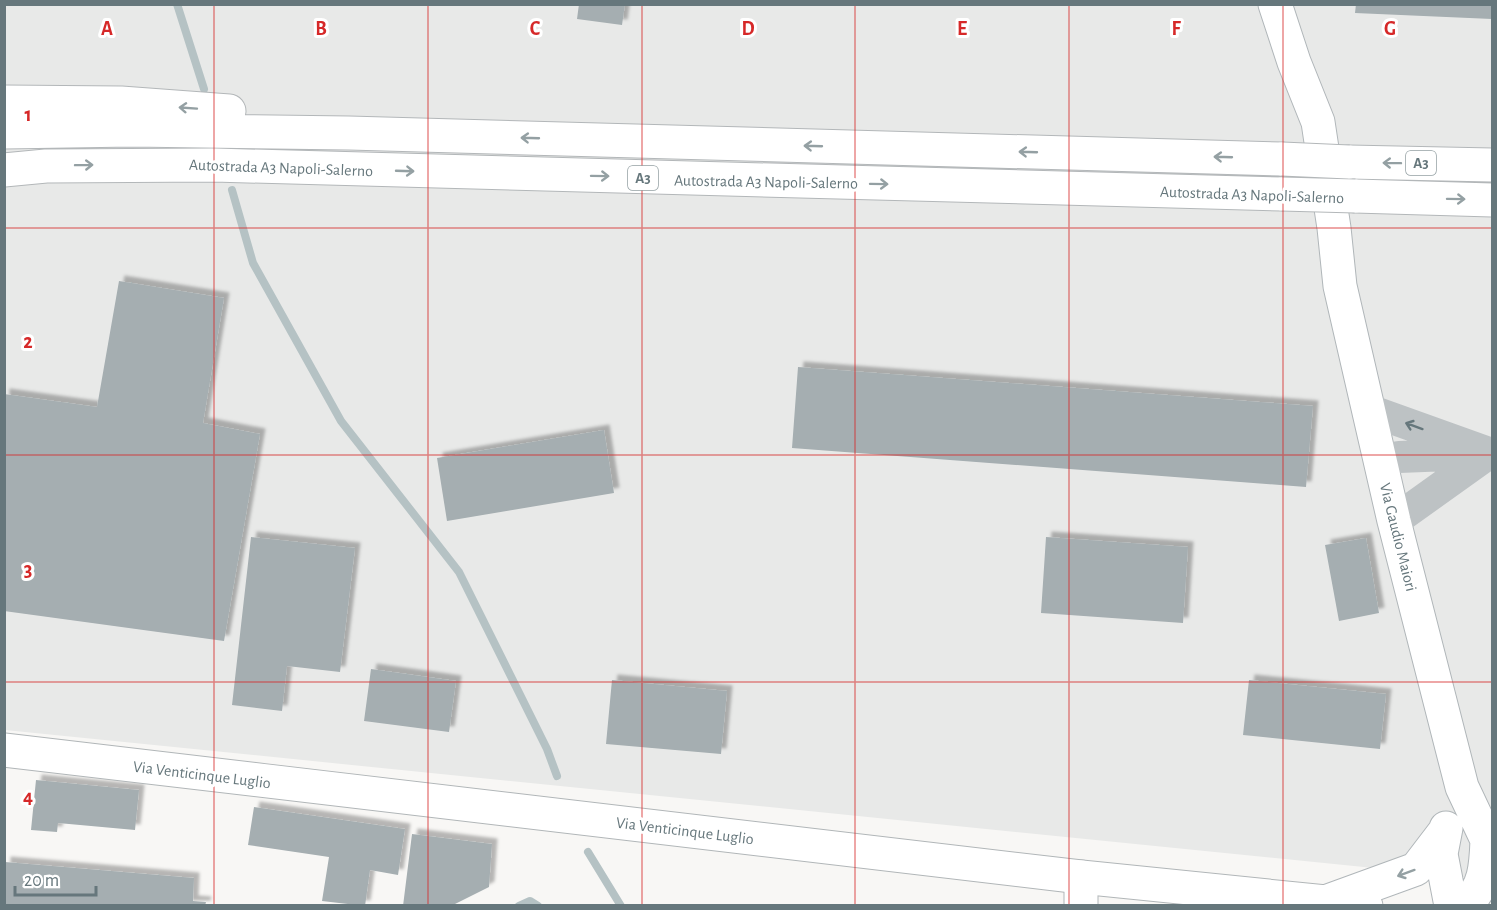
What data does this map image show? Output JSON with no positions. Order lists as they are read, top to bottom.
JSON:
{
  "streets": {
    "main road": [
      "A3",
      "Autostrada A3 Napoli-Salerno",
      "Via Gaudio Maiori",
      "Via Venticinque Luglio"
    ]
  },
  "scale_bar": "20 m",
  "grid": {
    "columns": [
      "A",
      "B",
      "C",
      "D",
      "E",
      "F",
      "G"
    ],
    "rows": [
      "1",
      "2",
      "3",
      "4"
    ]
  }
}
